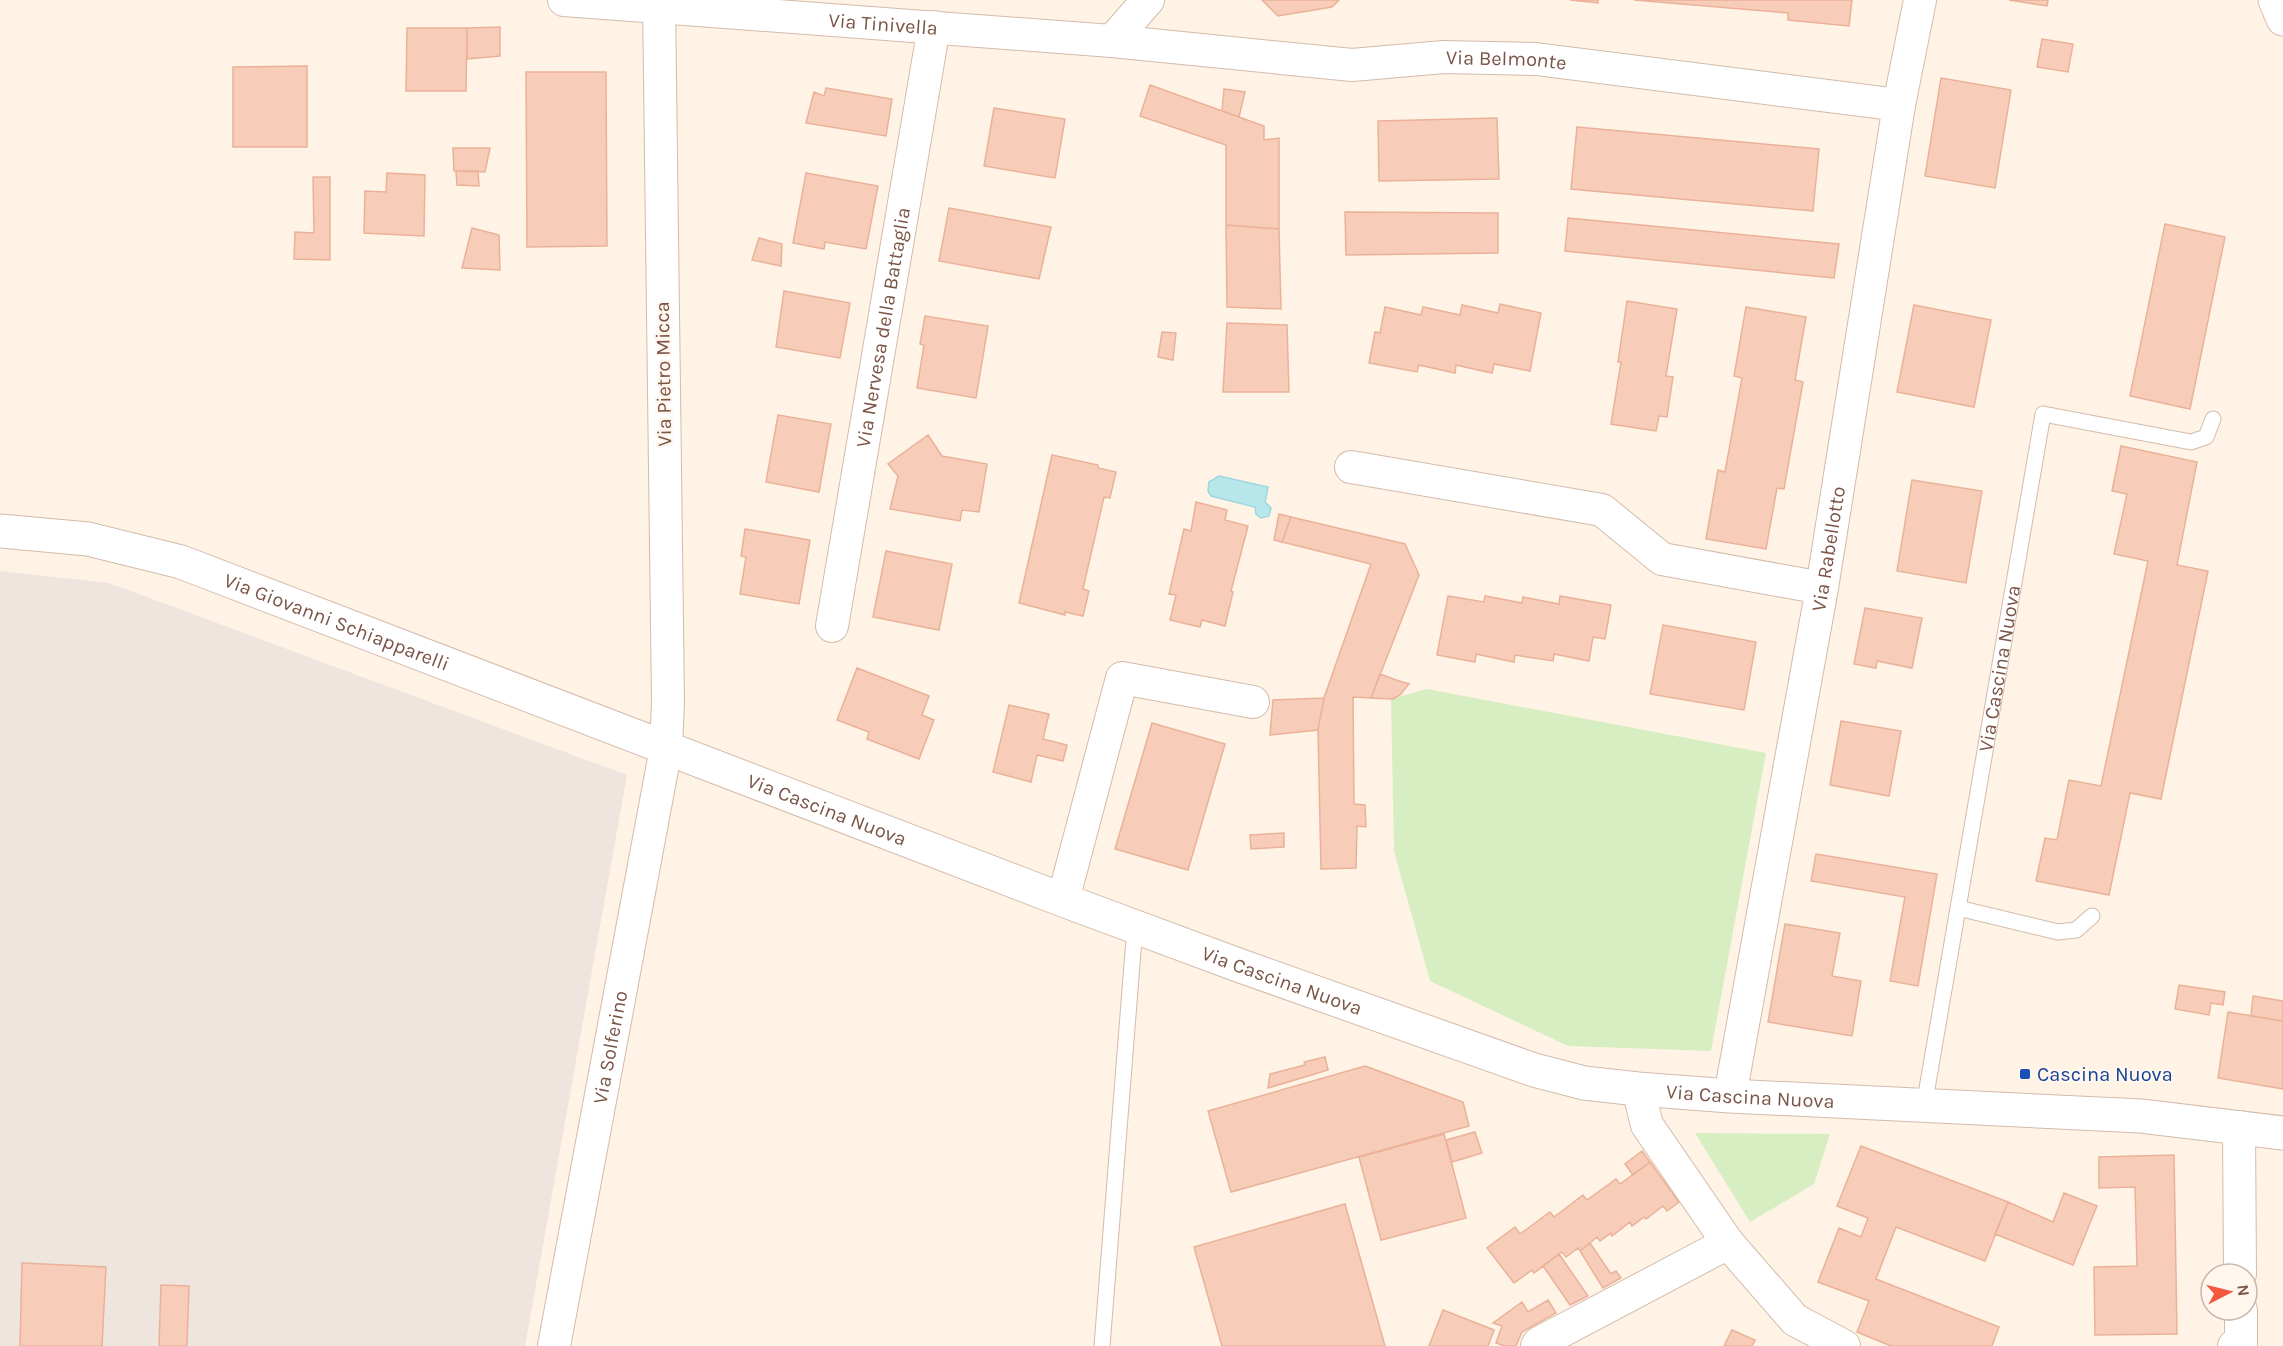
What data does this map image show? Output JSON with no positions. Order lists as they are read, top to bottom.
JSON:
{
  "streets": {
    "street": [
      "Via Tinivella",
      "Via Belmonte",
      "Via Nervesa della Battaglia",
      "Via Pietro Micca",
      "Via Rabellotto",
      "Via Giovanni Schiapparelli",
      "Via Cascina Nuova",
      "Via Solferino"
    ]
  },
  "crossings": [
    ["Via Tinivella", "Via Belmonte"],
    ["Via Tinivella", "Via Nervesa della Battaglia"],
    ["Via Tinivella", "Via Pietro Micca"],
    ["Via Belmonte", "Via Rabellotto"],
    ["Via Pietro Micca", "Via Giovanni Schiapparelli"],
    ["Via Pietro Micca", "Via Cascina Nuova"],
    ["Via Pietro Micca", "Via Solferino"],
    ["Via Rabellotto", "Via Cascina Nuova"],
    ["Via Giovanni Schiapparelli", "Via Cascina Nuova"],
    ["Via Giovanni Schiapparelli", "Via Solferino"],
    ["Via Cascina Nuova", "Via Solferino"]
  ],
  "places": {
    "transit": ["Cascina Nuova"]
  },
  "north": "right"
}
